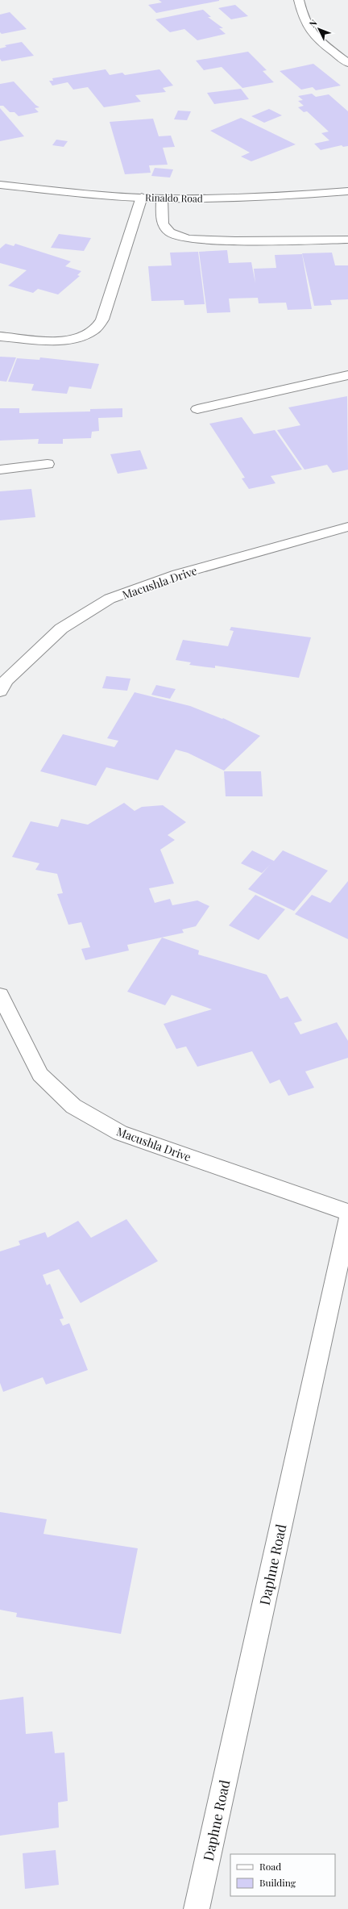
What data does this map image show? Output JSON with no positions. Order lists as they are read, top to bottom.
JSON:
{
  "streets": {
    "street": ["Rinaldo Road", "Macushla Drive", "Daphne Road"]
  },
  "legend": ["Road", "Building"],
  "north": "top left"
}
